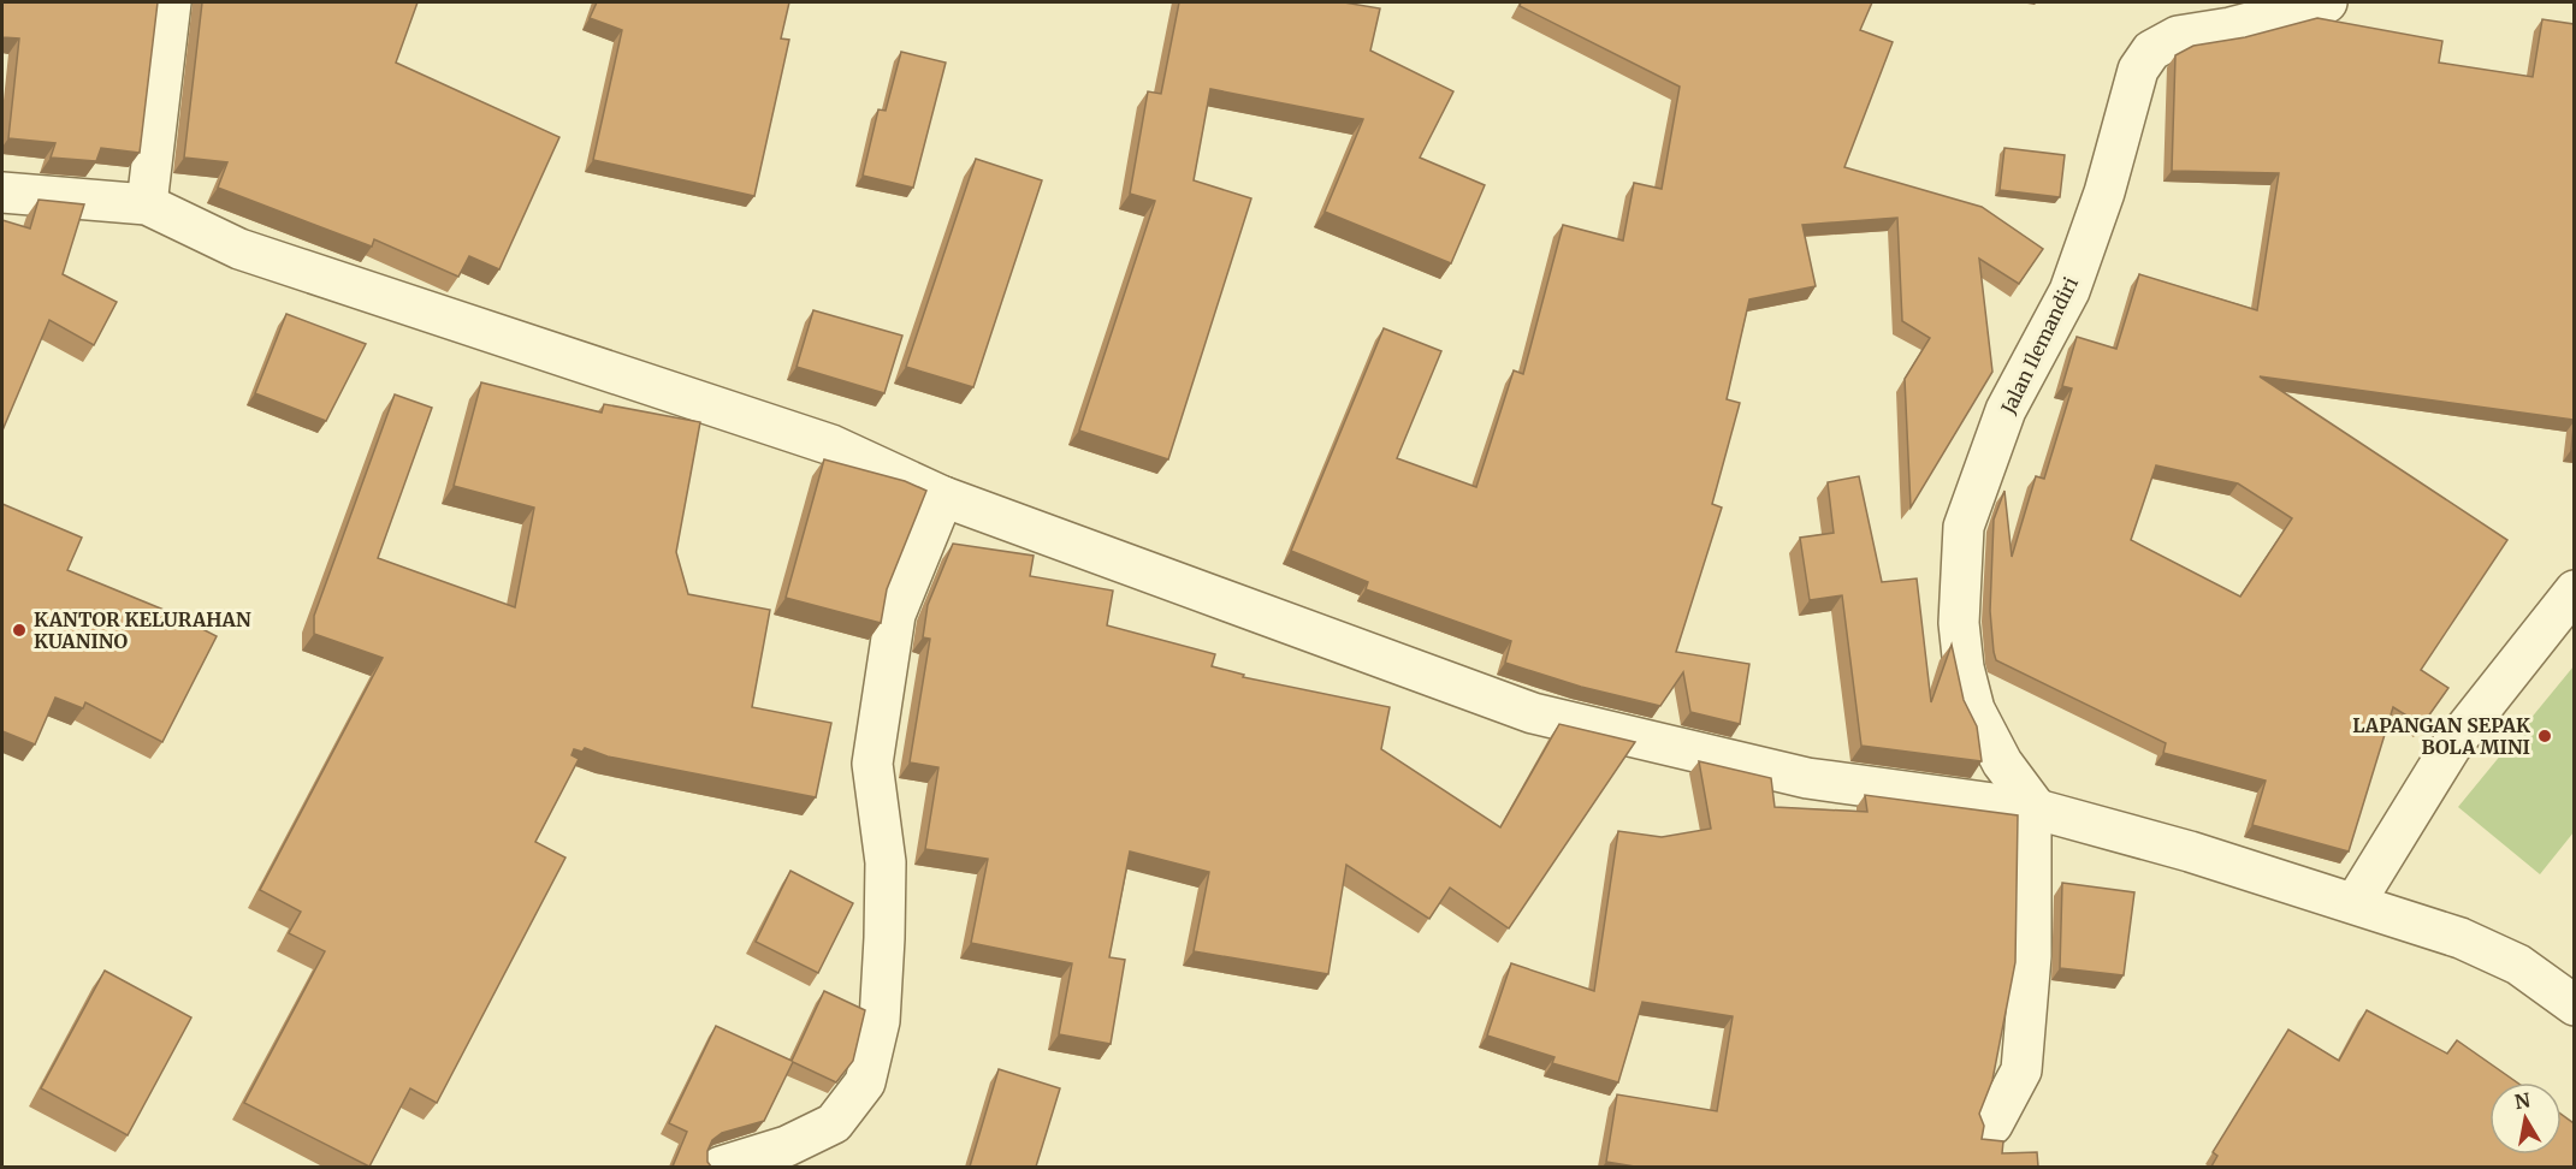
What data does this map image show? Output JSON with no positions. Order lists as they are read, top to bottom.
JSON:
{
  "streets": {
    "street": ["Jalan Ilemandiri"]
  },
  "places": ["KANTOR KELURAHAN KUANINO", "LAPANGAN SEPAK BOLA MINI"],
  "north": "top"
}
